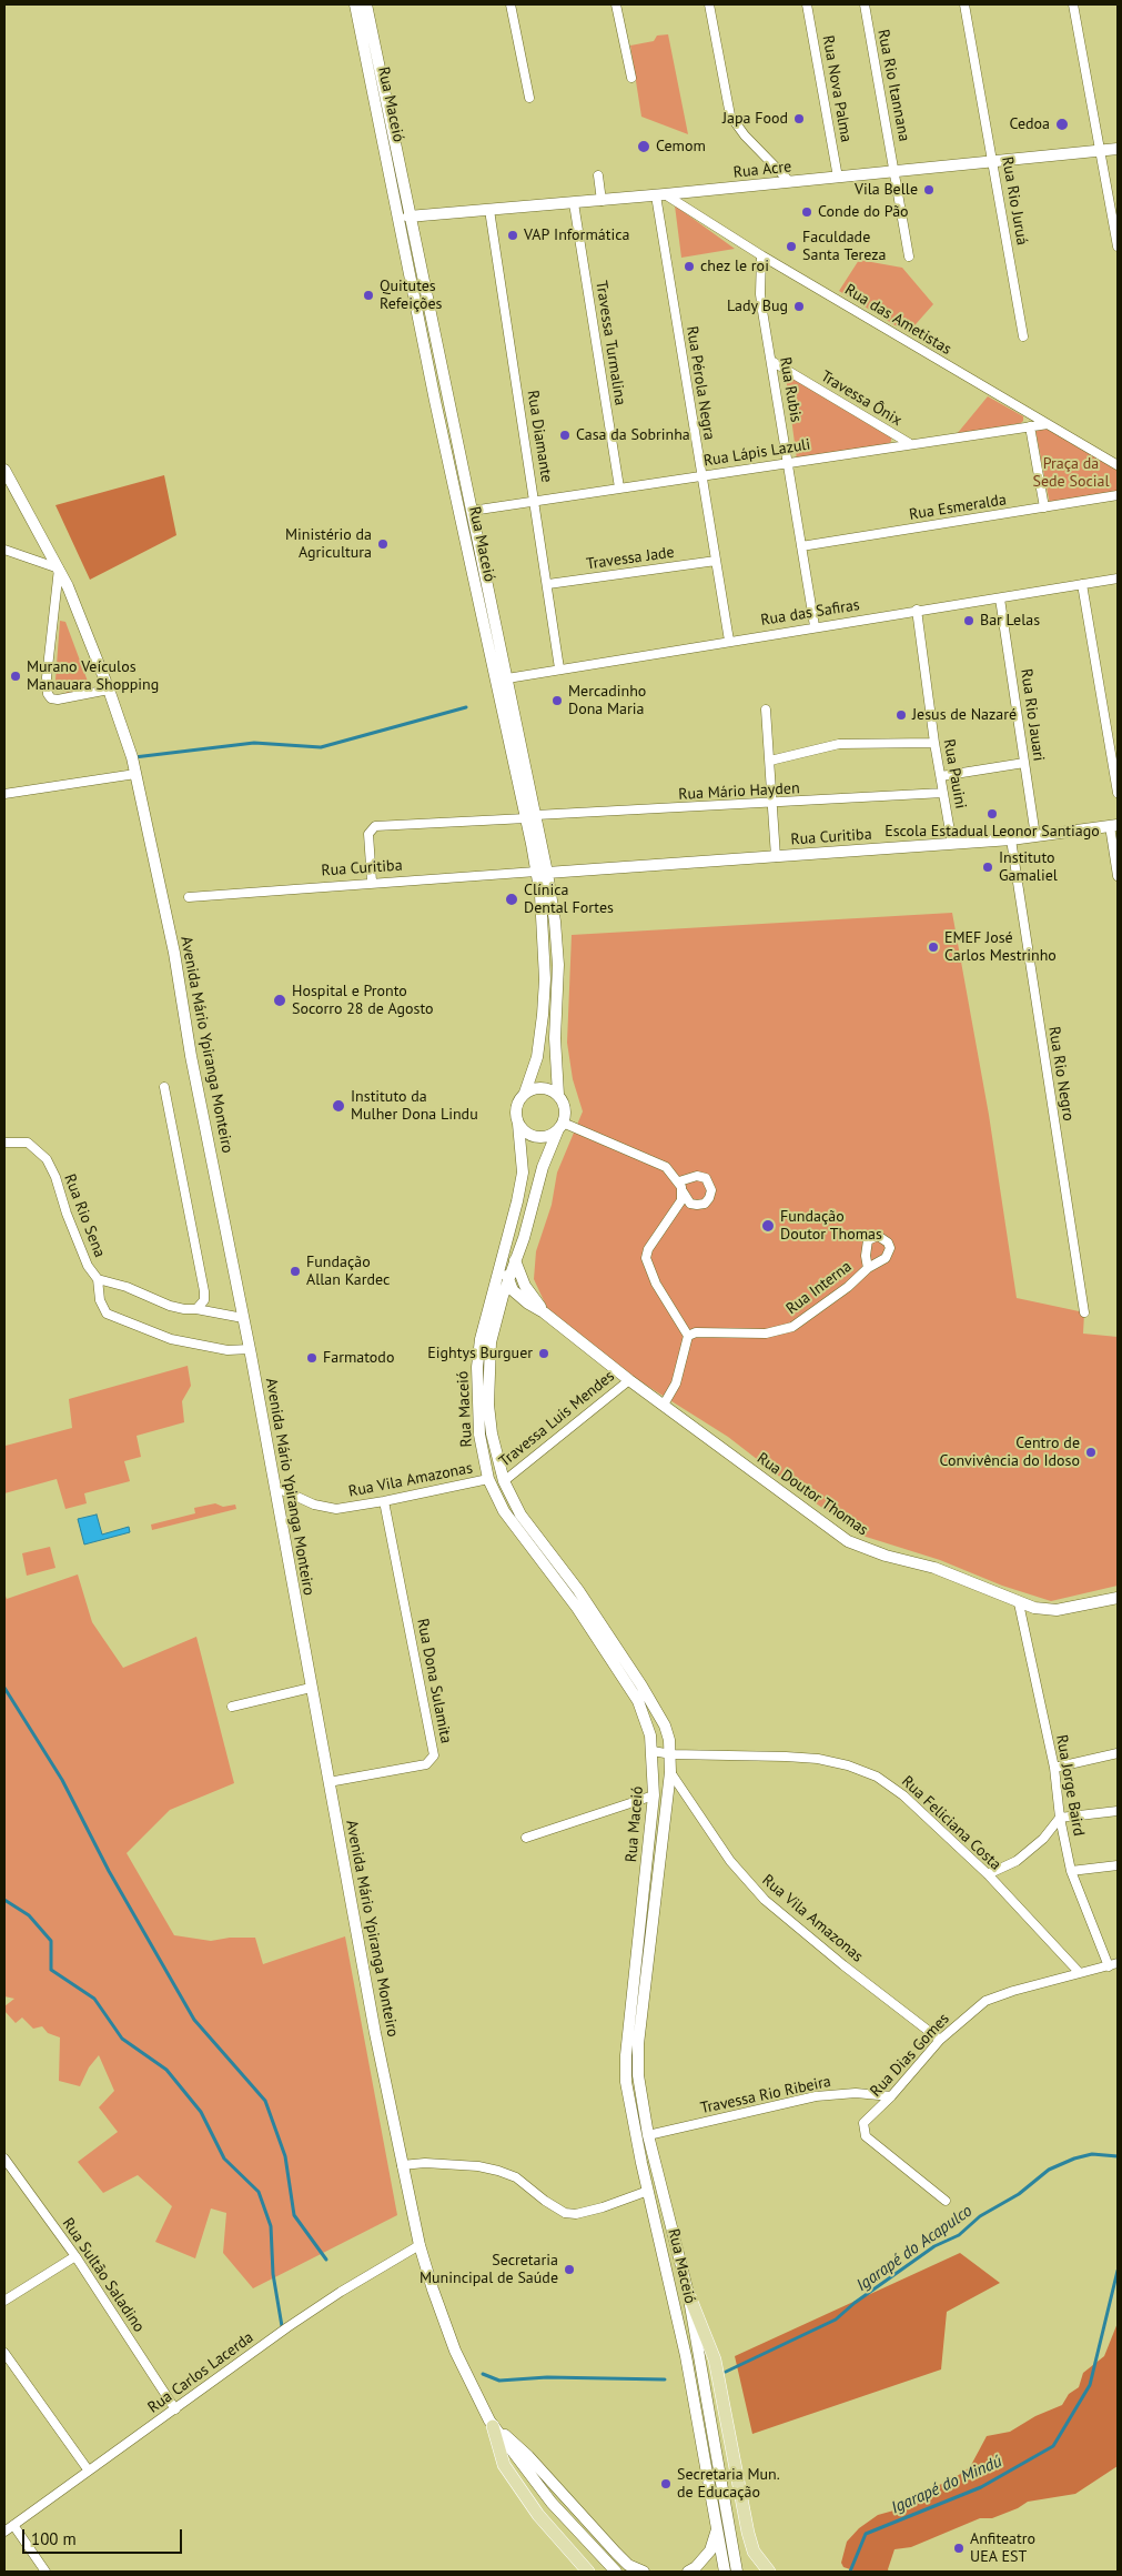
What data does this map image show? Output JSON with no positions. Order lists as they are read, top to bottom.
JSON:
{
  "streets": {
    "main road": [
      "Rua Maceió",
      "Rua Acre",
      "Rua Curitiba",
      "Avenida Mário Ypiranga Monteiro",
      "Rua Doutor Thomas"
    ],
    "street": [
      "Rua Rio Itannana",
      "Rua Nova Palma",
      "Rua Rio Juruá",
      "Rua das Ametistas",
      "Travessa Turmalina",
      "Rua Pérola Negra",
      "Rua Rubis",
      "Travessa Ônix",
      "Rua Diamante",
      "Rua Lápis Lazuli",
      "Rua Esmeralda",
      "Travessa Jade",
      "Rua das Safiras",
      "Rua Rio Jauari",
      "Rua Pauini",
      "Rua Mário Hayden",
      "Rua Rio Negro",
      "Rua Rio Sena",
      "Rua Interna",
      "Travessa Luis Mendes",
      "Rua Vila Amazonas",
      "Rua Dona Sulamita",
      "Rua Jorge Baird",
      "Rua Feliciana Costa",
      "Rua Dias Gomes",
      "Travessa Rio Ribeira",
      "Rua Sultão Saladino",
      "Rua Carlos Lacerda"
    ]
  },
  "crossings": [
    ["Rua Rio Itannana", "Rua Acre"],
    ["Rua Nova Palma", "Rua Acre"],
    ["Rua Maceió", "Rua Acre"],
    ["Rua Maceió", "Rua Lápis Lazuli"],
    ["Rua Maceió", "Rua das Safiras"],
    ["Rua Maceió", "Rua Mário Hayden"],
    ["Rua Maceió", "Rua Curitiba"],
    ["Rua Maceió", "Travessa Luis Mendes"],
    ["Rua Maceió", "Rua Vila Amazonas"],
    ["Rua Maceió", "Rua Doutor Thomas"],
    ["Rua Maceió", "Rua Feliciana Costa"],
    ["Rua Maceió", "Travessa Rio Ribeira"],
    ["Rua Acre", "Rua Rio Juruá"],
    ["Rua Acre", "Rua das Ametistas"],
    ["Rua Acre", "Travessa Turmalina"],
    ["Rua Acre", "Rua Pérola Negra"],
    ["Rua Acre", "Rua Diamante"],
    ["Rua das Ametistas", "Rua Pérola Negra"],
    ["Rua das Ametistas", "Rua Rubis"],
    ["Rua das Ametistas", "Rua Lápis Lazuli"],
    ["Travessa Turmalina", "Rua Lápis Lazuli"],
    ["Rua Pérola Negra", "Rua Lápis Lazuli"],
    ["Rua Pérola Negra", "Travessa Jade"],
    ["Rua Pérola Negra", "Rua das Safiras"],
    ["Rua Rubis", "Travessa Ônix"],
    ["Rua Rubis", "Rua Lápis Lazuli"],
    ["Rua Rubis", "Rua Esmeralda"],
    ["Rua Rubis", "Rua das Safiras"],
    ["Travessa Ônix", "Rua Lápis Lazuli"],
    ["Rua Diamante", "Rua Lápis Lazuli"],
    ["Rua Diamante", "Travessa Jade"],
    ["Rua Diamante", "Rua das Safiras"],
    ["Rua das Safiras", "Rua Rio Jauari"],
    ["Rua das Safiras", "Rua Pauini"],
    ["Rua Rio Jauari", "Rua Curitiba"],
    ["Rua Pauini", "Rua Mário Hayden"],
    ["Rua Pauini", "Rua Curitiba"],
    ["Rua Mário Hayden", "Rua Curitiba"],
    ["Rua Curitiba", "Rua Rio Negro"],
    ["Avenida Mário Ypiranga Monteiro", "Rua Rio Sena"],
    ["Avenida Mário Ypiranga Monteiro", "Rua Vila Amazonas"],
    ["Avenida Mário Ypiranga Monteiro", "Rua Dona Sulamita"],
    ["Avenida Mário Ypiranga Monteiro", "Rua Carlos Lacerda"],
    ["Travessa Luis Mendes", "Rua Doutor Thomas"],
    ["Rua Vila Amazonas", "Rua Dona Sulamita"],
    ["Rua Vila Amazonas", "Rua Dias Gomes"],
    ["Rua Doutor Thomas", "Rua Jorge Baird"],
    ["Rua Jorge Baird", "Rua Dias Gomes"],
    ["Rua Feliciana Costa", "Rua Dias Gomes"],
    ["Rua Dias Gomes", "Travessa Rio Ribeira"],
    ["Rua Sultão Saladino", "Rua Carlos Lacerda"]
  ],
  "water": ["Igarapé do Acapulco", "Igarapé do Mindú"],
  "parks": ["Praça da Sede Social"],
  "places": [
    "Japa Food",
    "Cedoa",
    "Cemom",
    "Vila Belle",
    "Conde do Pão",
    "VAP Informática",
    "Faculdade Santa Tereza",
    "chez le roi",
    "Quitutes Refeições",
    "Lady Bug",
    "Casa da Sobrinha",
    "Ministério da Agricultura",
    "Bar Lelas",
    "Murano Veículos Manauara Shopping",
    "Mercadinho Dona Maria",
    "Jesus de Nazaré",
    "Escola Estadual Leonor Santiago",
    "Instituto Gamaliel",
    "Clínica Dental Fortes",
    "EMEF José Carlos Mestrinho",
    "Hospital e Pronto Socorro 28 de Agosto",
    "Instituto da Mulher Dona Lindu",
    "Fundação Doutor Thomas",
    "Fundação Allan Kardec",
    "Eightys Burguer",
    "Farmatodo",
    "Centro de Convivência do Idoso",
    "Secretaria Munincipal de Saúde",
    "Secretaria Mun. de Educação",
    "Anfiteatro UEA EST"
  ],
  "scale_bar": "100 m"
}
